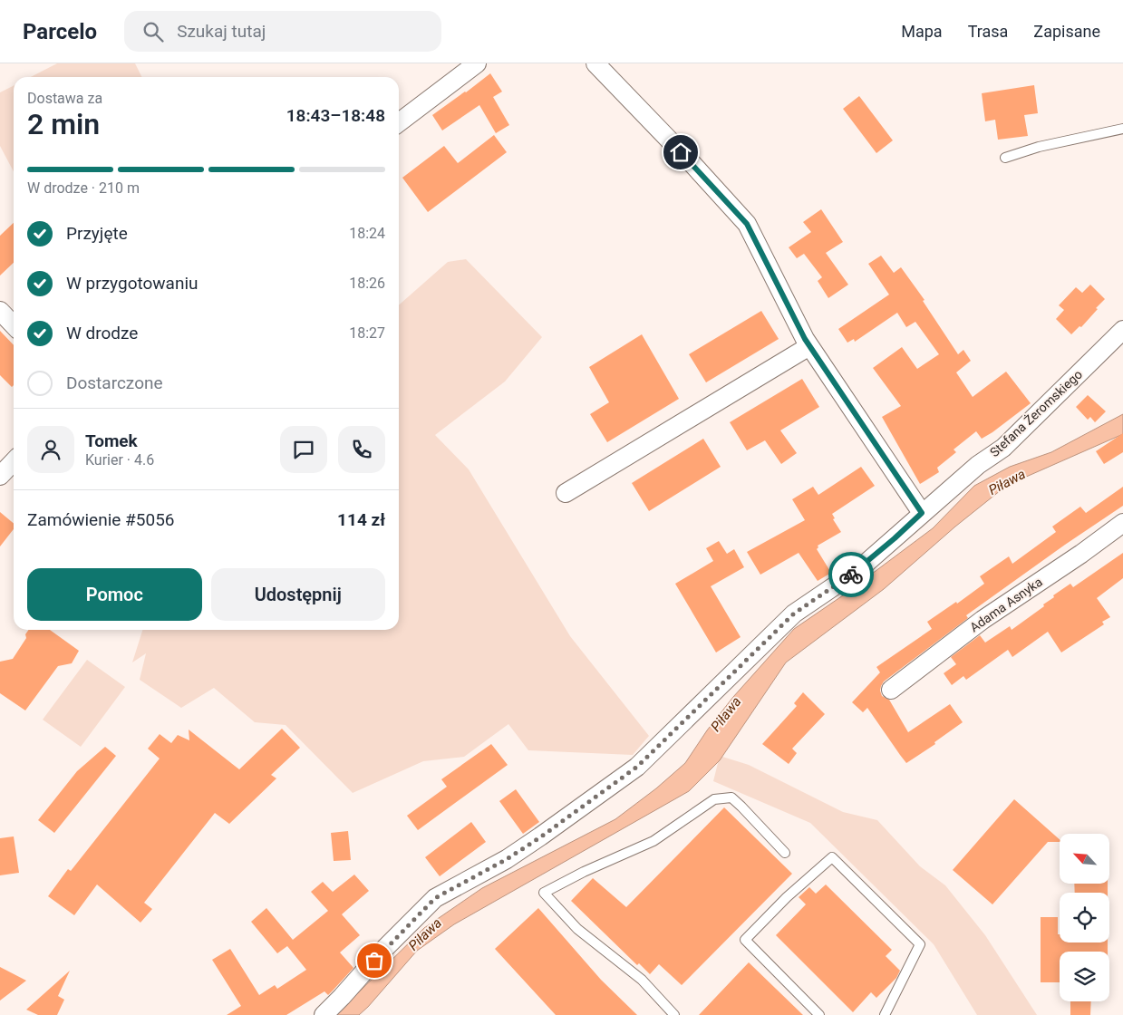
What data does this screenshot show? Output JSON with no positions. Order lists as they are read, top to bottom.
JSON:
{
  "streets": {
    "street": ["Stefana Żeromskiego", "Adama Asnyka"]
  },
  "water": ["Piława"],
  "north": "top left",
  "page": {
    "header": "Parcelo",
    "search": "Szukaj tutaj",
    "nav": ["Mapa", "Trasa", "Zapisane"],
    "heading": ["2 min", "Dostawa za", "18:43–18:48"],
    "panel": [
      "Tomek",
      "Kurier · 4.6",
      "Zamówienie #5056",
      "114 zł"
    ],
    "bar": "W drodze · 210 m",
    "list": [
      ["Przyjęte", "18:24"],
      ["W przygotowaniu", "18:26"],
      ["W drodze", "18:27"],
      "Dostarczone"
    ],
    "buttons": ["Pomoc", "Udostępnij"]
  }
}
